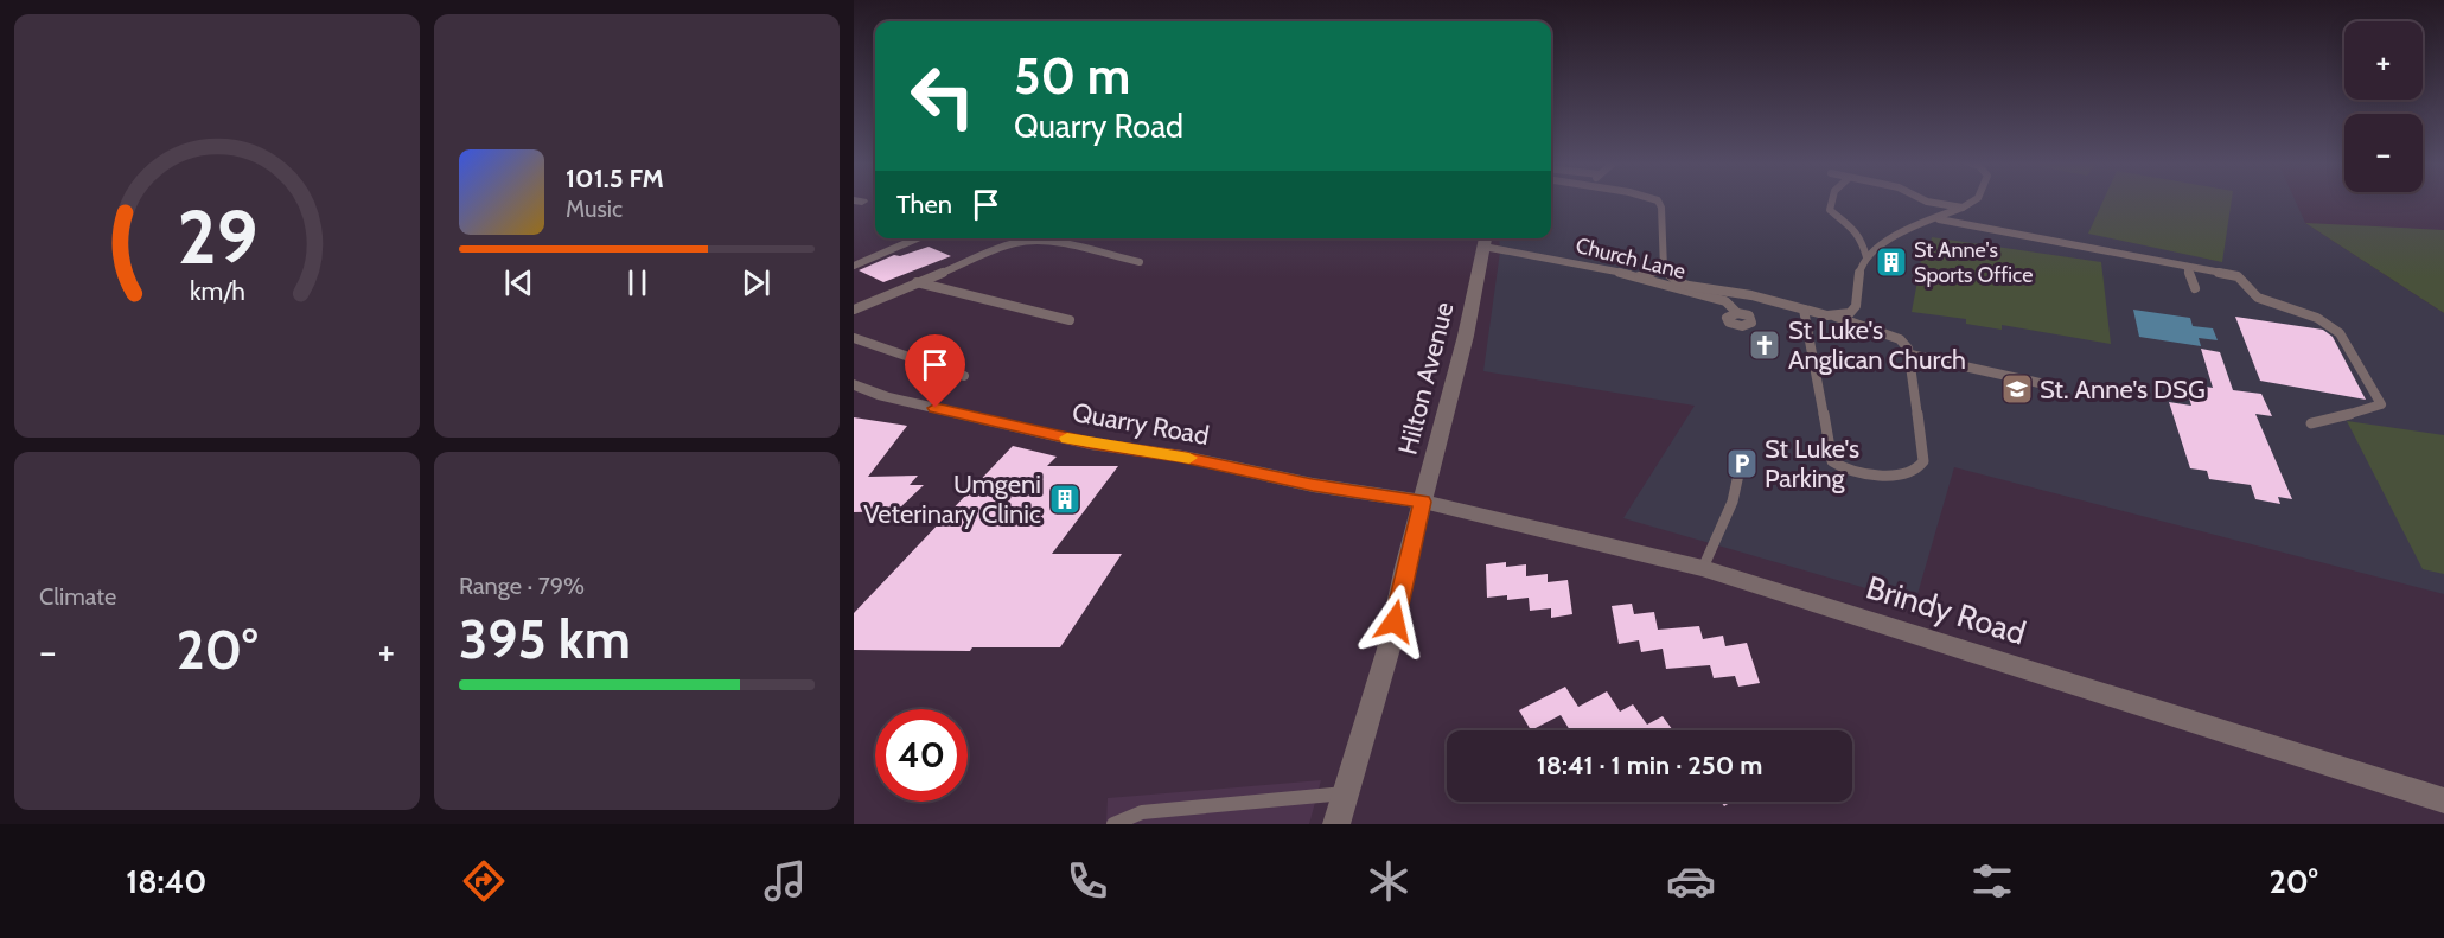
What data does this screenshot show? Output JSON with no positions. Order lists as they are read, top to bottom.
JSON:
{
  "streets": {
    "street": ["Hilton Avenue", "Quarry Road", "Brindy Road"],
    "lane": ["Church Lane"]
  },
  "crossings": [
    ["Church Lane", "Hilton Avenue"],
    ["Hilton Avenue", "Quarry Road"],
    ["Hilton Avenue", "Brindy Road"],
    ["Quarry Road", "Brindy Road"]
  ],
  "places": {
    "building": ["St Anne's Sports Office", "Umgeni Veterinary Clinic"],
    "church": ["St Luke's Anglican Church"],
    "school or university": ["St. Anne's DSG"],
    "parking": ["St Luke's Parking"]
  },
  "page": {
    "map_buttons": ["+", "−"],
    "turn": ["50 m", "Quarry Road"],
    "song": ["101.5 FM", "Music"],
    "then": "Then",
    "tile": [
      "Climate",
      ["Range · 79%", "395 km"]
    ],
    "heat": ["−", "20°", "+"],
    "limit": "40",
    "trip": "18:41 · 1 min · 250 m",
    "tabs": ["18:40", "20°"],
    "gauge": ["29", "km/h"]
  }
}
